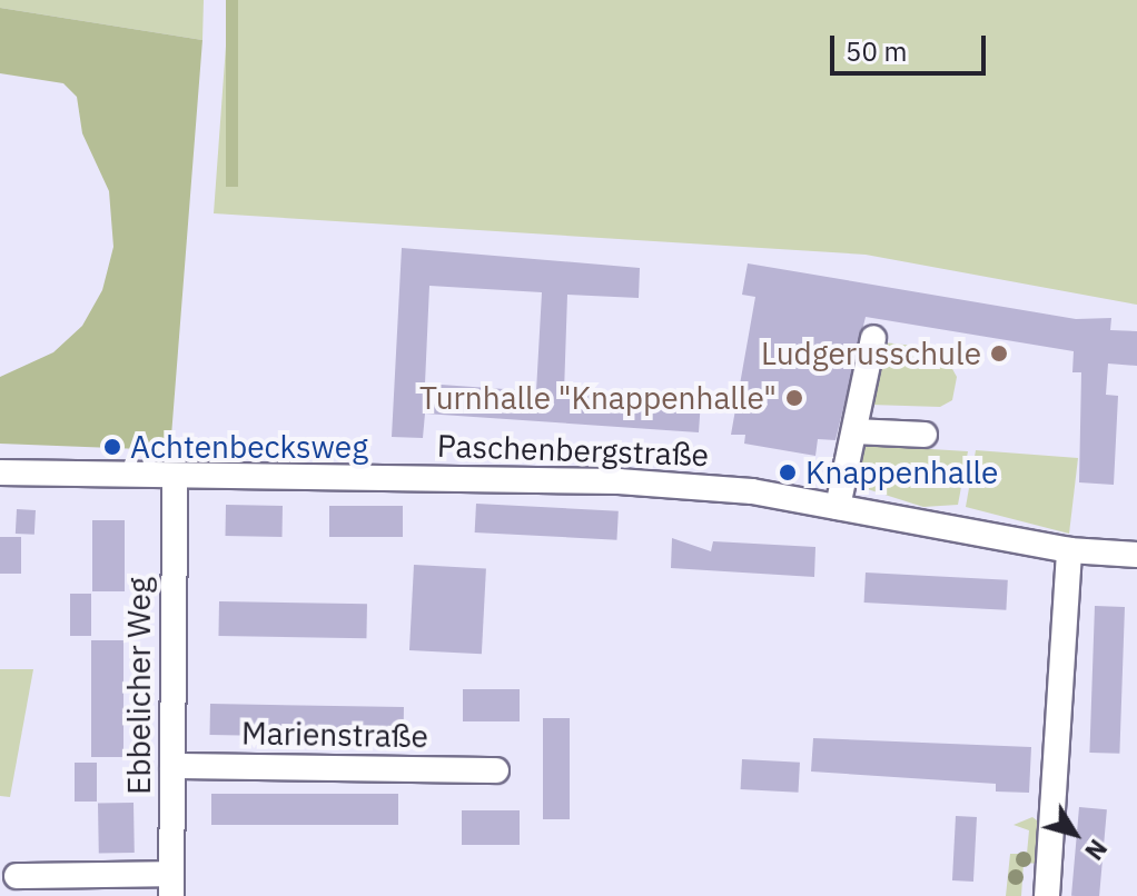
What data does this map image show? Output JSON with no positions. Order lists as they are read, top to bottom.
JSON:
{
  "streets": {
    "street": ["Paschenbergstraße", "Ebbelicher Weg", "Marienstraße"]
  },
  "crossings": [
    ["Paschenbergstraße", "Ebbelicher Weg"],
    ["Ebbelicher Weg", "Marienstraße"]
  ],
  "places": [
    "Ludgerusschule",
    "Turnhalle \"Knappenhalle\"",
    "Achtenbecksweg",
    "Knappenhalle"
  ],
  "scale_bar": "50 m",
  "north": "bottom right"
}
